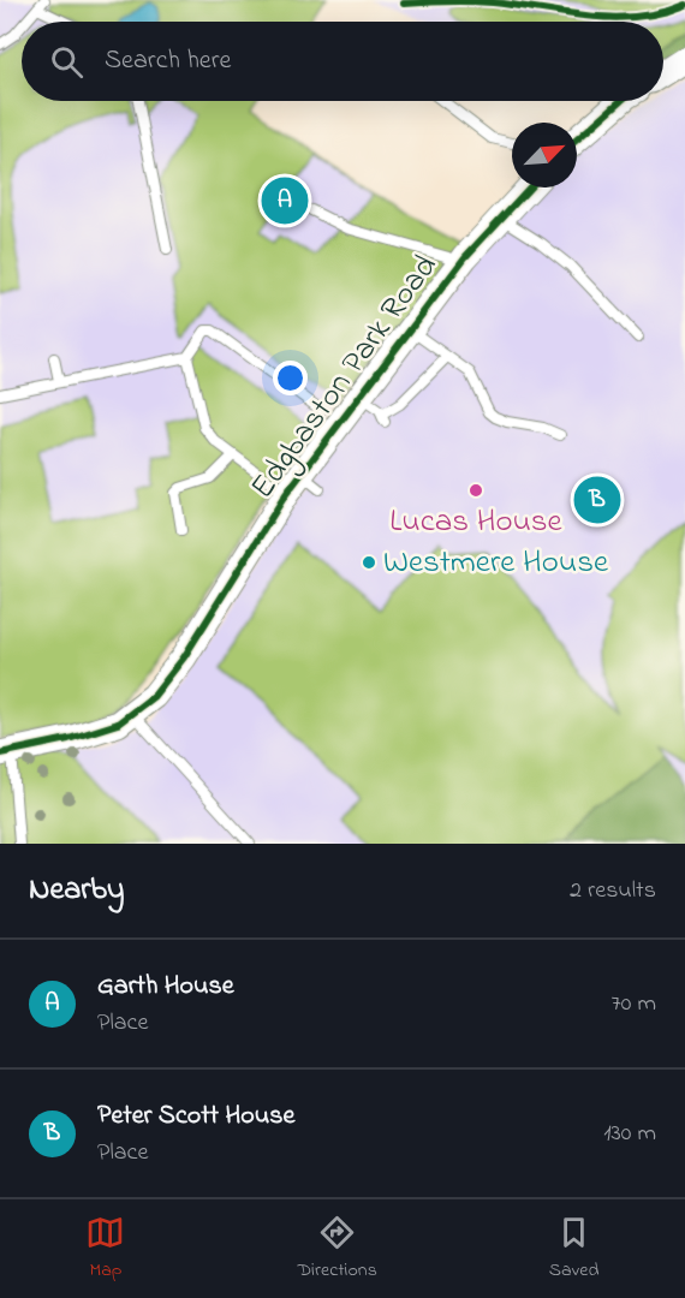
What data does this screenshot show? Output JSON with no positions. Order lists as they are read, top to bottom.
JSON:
{
  "streets": {
    "street": ["Edgbaston Park Road"]
  },
  "places": ["Lucas House", "Westmere House"],
  "north": "top right",
  "page": {
    "search": "Search here",
    "pins": ["A", "B"],
    "heading": ["Nearby", "2 results"],
    "list": [
      {
        "mark": "A",
        "name": "Garth House",
        "note": "Place",
        "value": "70 m"
      },
      {
        "mark": "B",
        "name": "Peter Scott House",
        "note": "Place",
        "value": "130 m"
      }
    ],
    "nav": ["Map", "Directions", "Saved"]
  }
}
